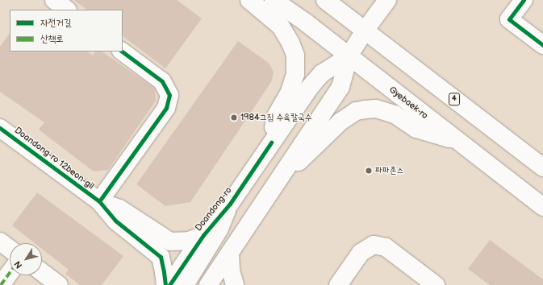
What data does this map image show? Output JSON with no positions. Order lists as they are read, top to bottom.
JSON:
{
  "streets": {
    "main road": [
      "4",
      "Gyebaek-ro",
      "Doandong-ro 12beon-gil",
      "Doandong-ro"
    ]
  },
  "crossings": [
    ["Gyebaek-ro", "Doandong-ro"]
  ],
  "places": ["1984그집 수육칼국수", "파파존스"],
  "legend": ["자전거길", "산책로"],
  "north": "bottom left"
}
